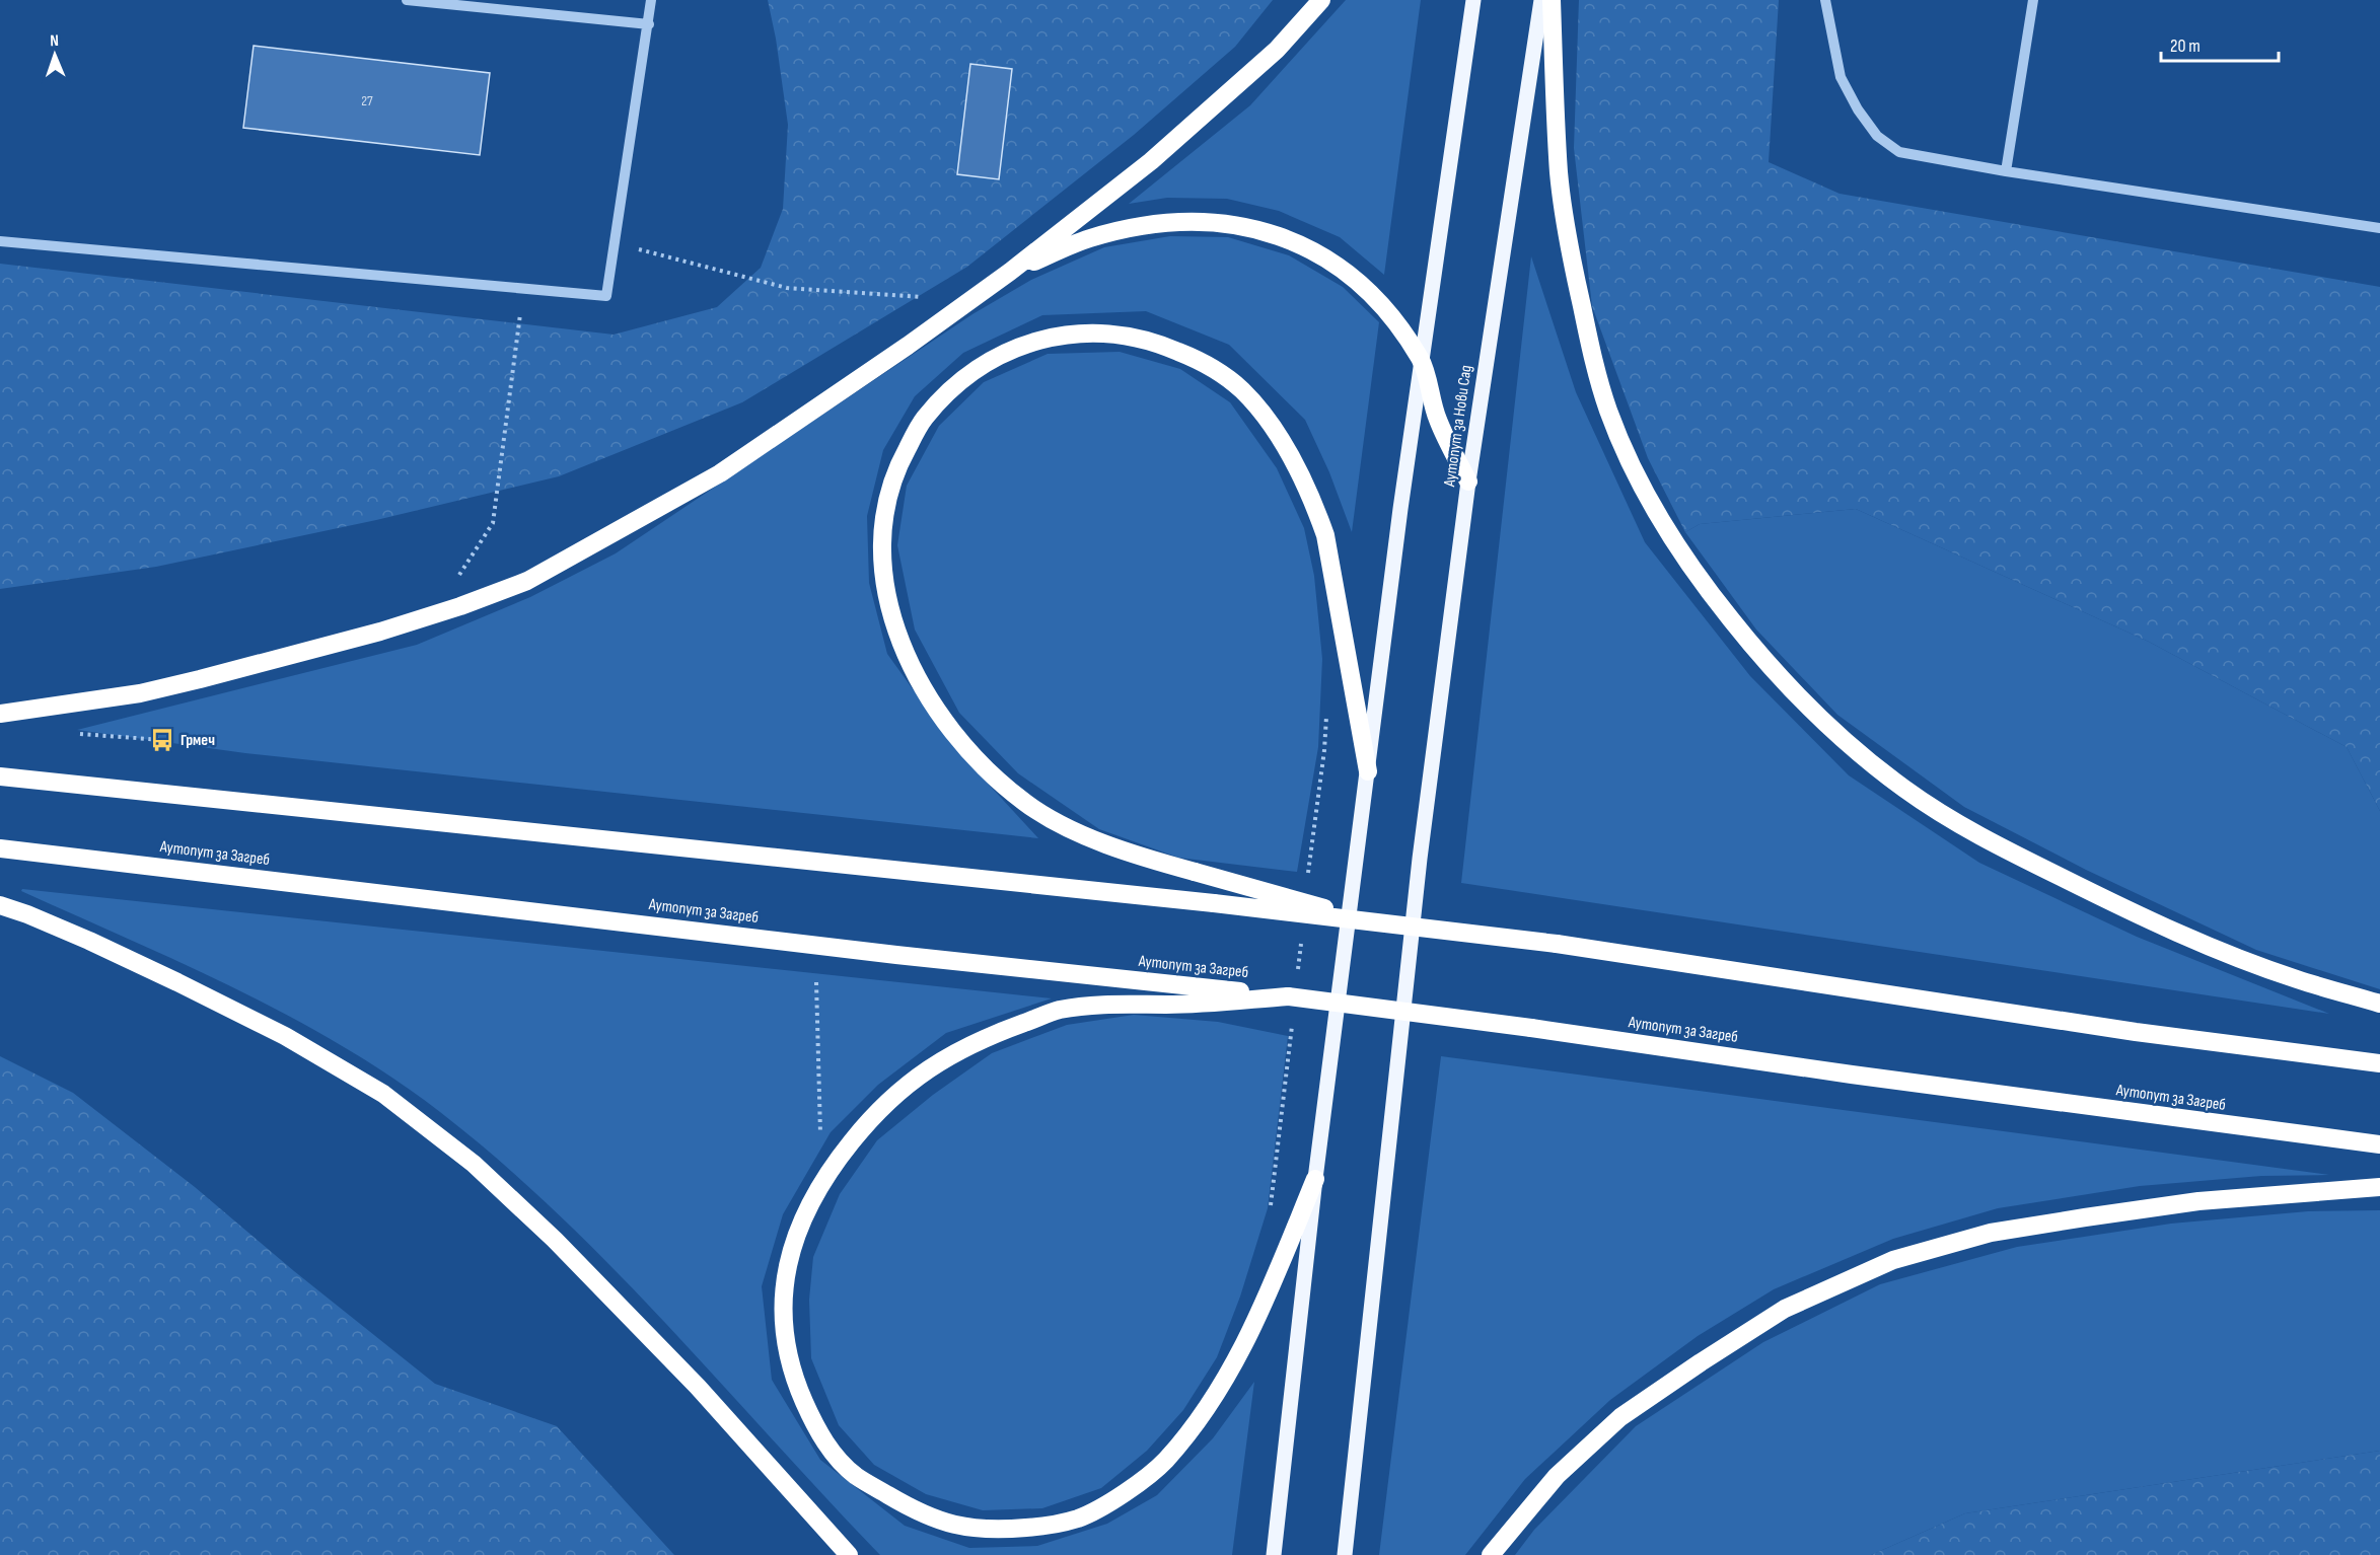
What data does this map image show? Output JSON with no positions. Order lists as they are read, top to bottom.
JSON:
{
  "streets": {
    "highway": ["Аутопут за Загреб"],
    "main road": ["Аутопут за Нови Сад"]
  },
  "places": {
    "bus stop": ["Грмеч"]
  },
  "house_numbers": ["27"],
  "scale_bar": "20 m",
  "north": "top"
}
